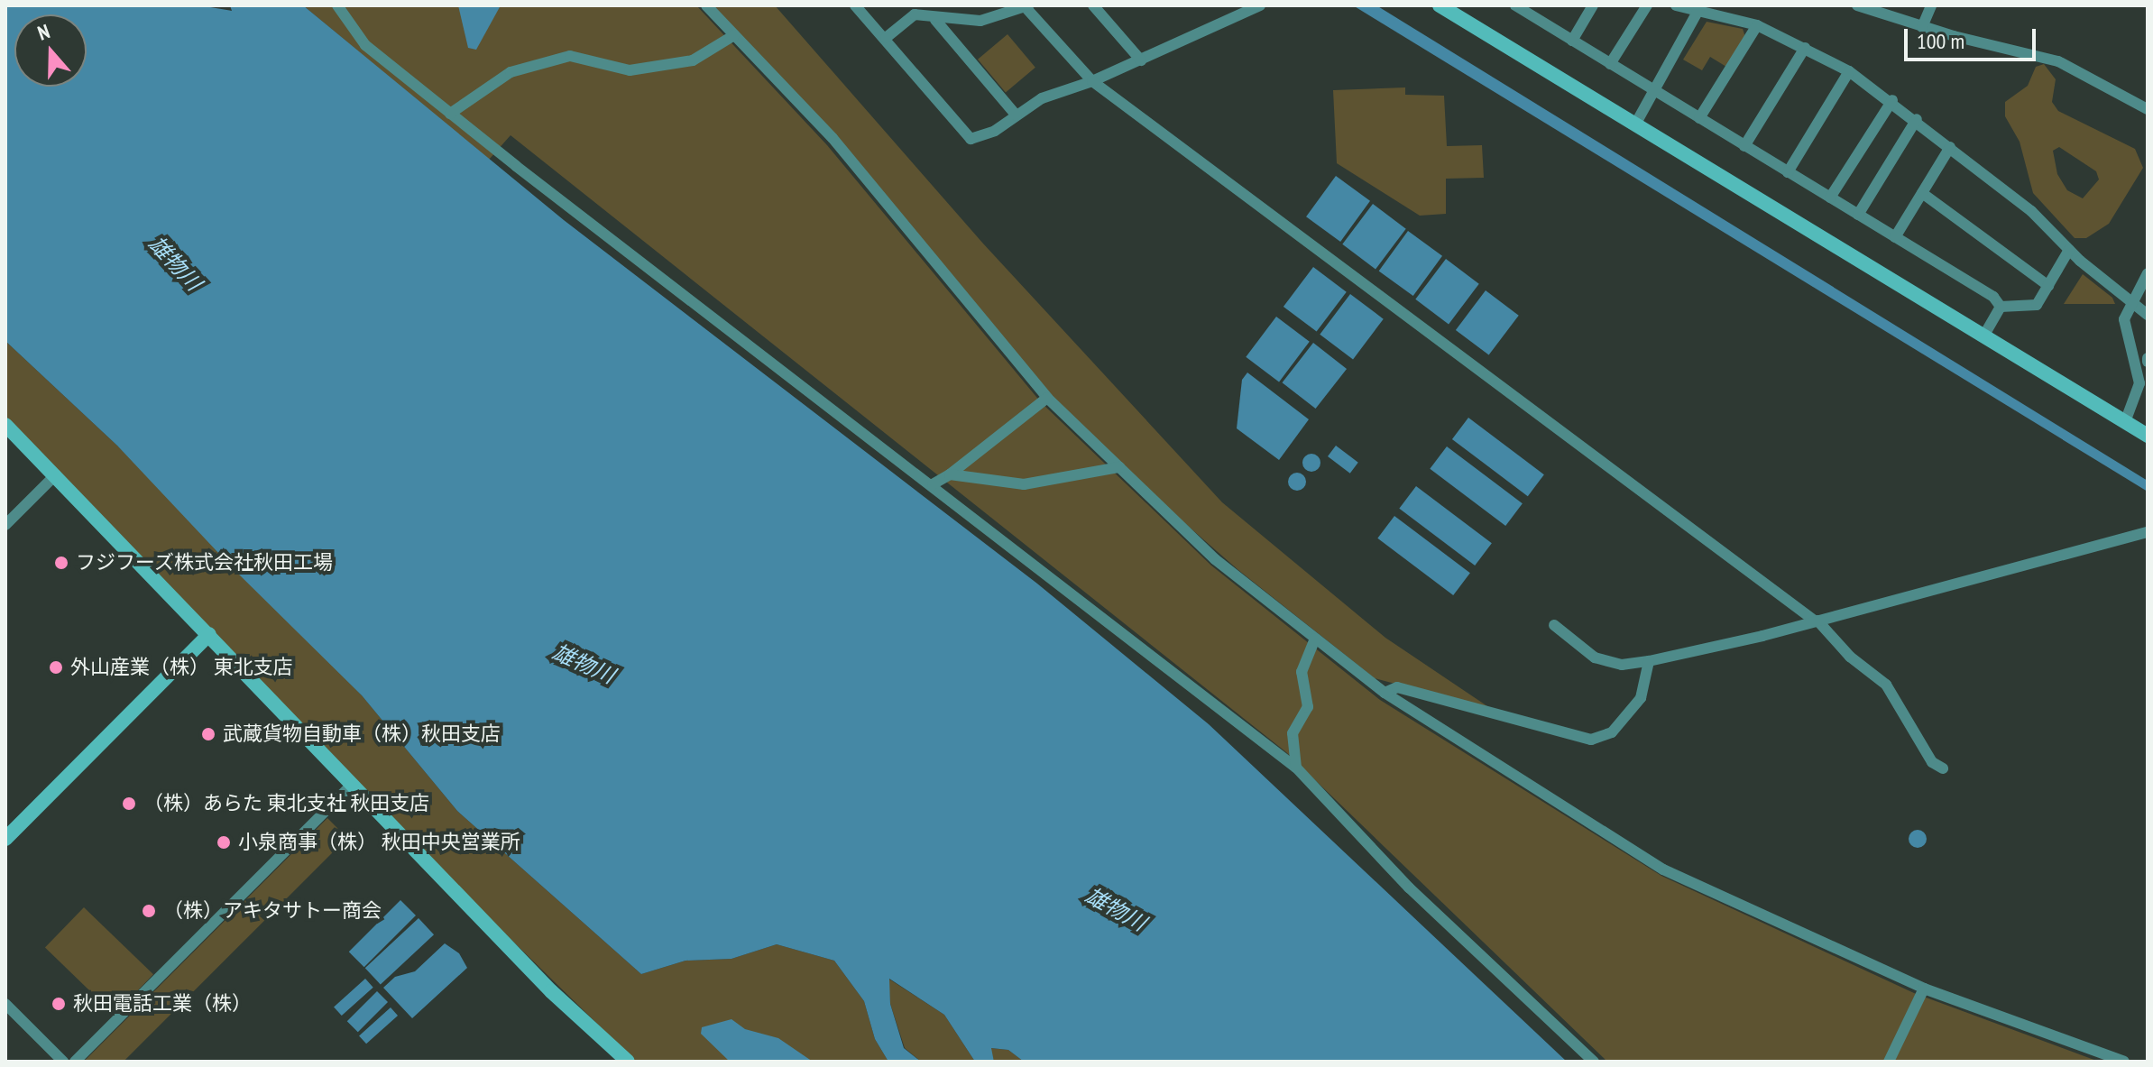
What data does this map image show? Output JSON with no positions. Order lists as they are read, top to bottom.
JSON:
{
  "water": ["雄物川"],
  "places": [
    "フジフーズ株式会社秋田工場",
    "外山産業（株） 東北支店",
    "武蔵貨物自動車（株）秋田支店",
    "（株）あらた 東北支社 秋田支店",
    "小泉商事（株） 秋田中央営業所",
    "（株）アキタサトー商会",
    "秋田電話工業（株）"
  ],
  "scale_bar": "100 m",
  "north": "top"
}
